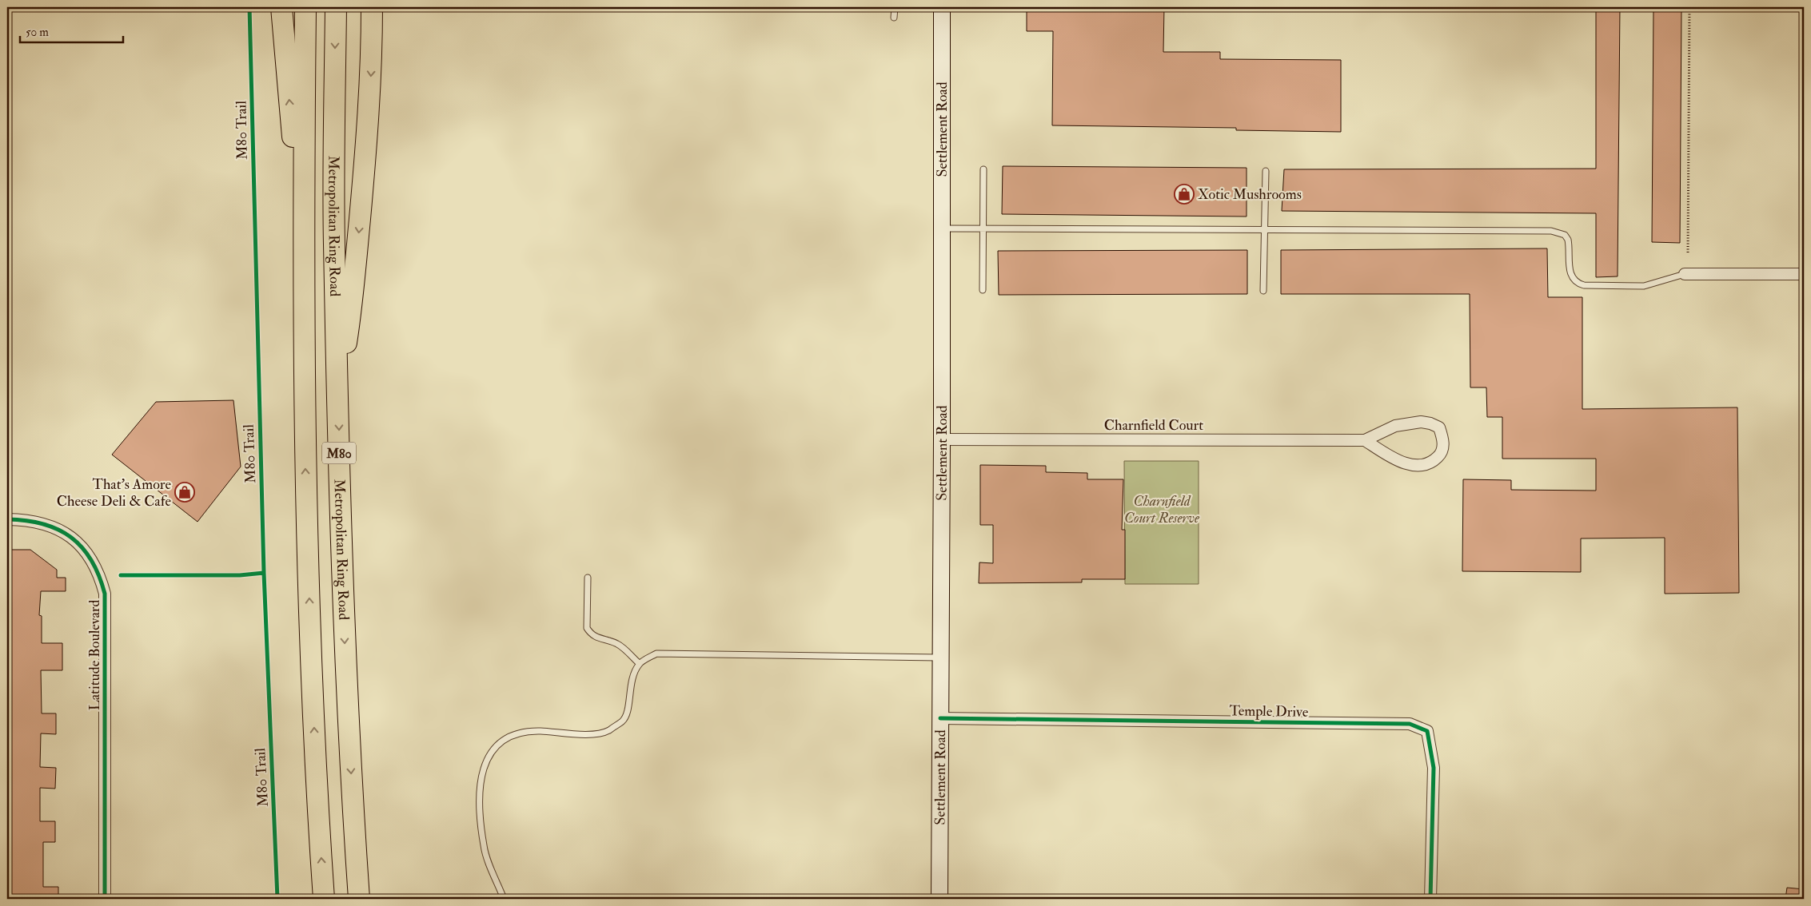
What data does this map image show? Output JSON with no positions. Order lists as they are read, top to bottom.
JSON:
{
  "streets": {
    "highway": ["Metropolitan Ring Road", "M80"],
    "main road": ["Settlement Road"],
    "street": ["Charnfield Court", "Latitude Boulevard", "Temple Drive"],
    "cycle path": ["M80 Trail"]
  },
  "crossings": [
    ["Settlement Road", "Charnfield Court"],
    ["Settlement Road", "Temple Drive"]
  ],
  "parks": ["Charnfield Court Reserve"],
  "places": {
    "shop": ["Xotic Mushrooms", "That's Amore Cheese Deli & Cafe"]
  },
  "scale_bar": "50 m"
}
